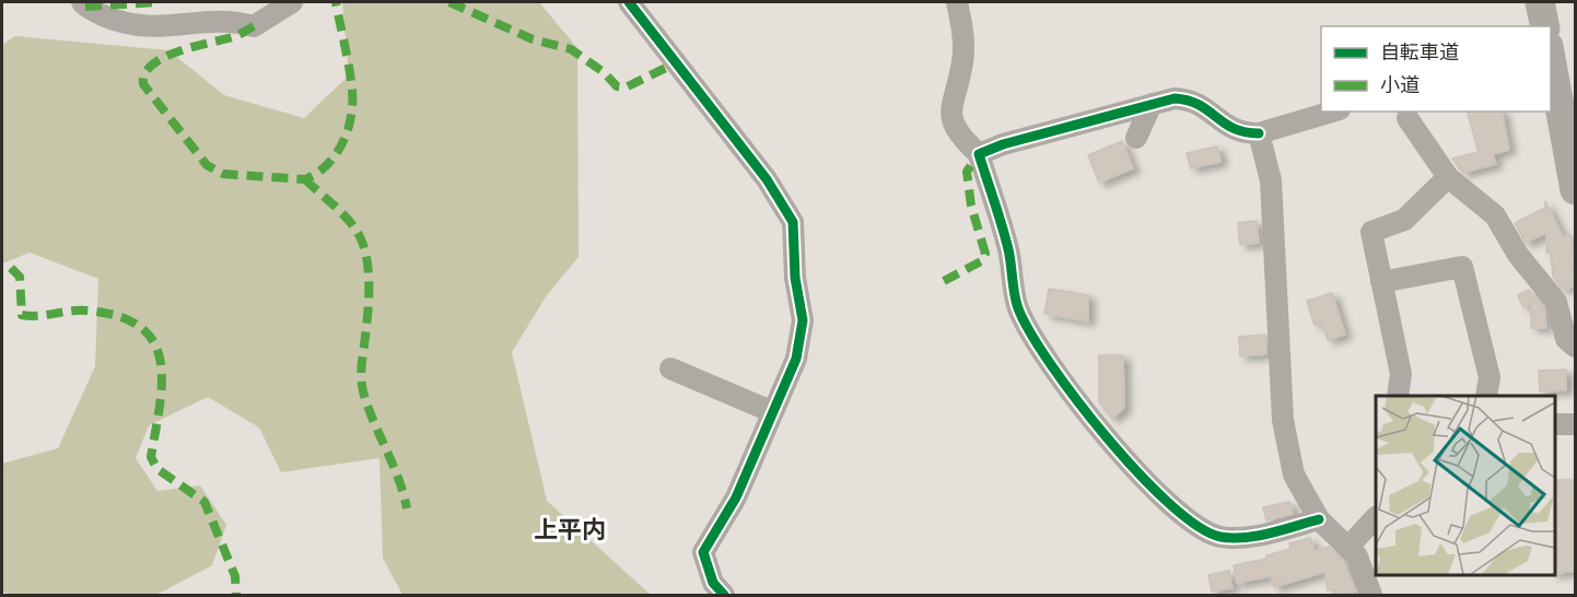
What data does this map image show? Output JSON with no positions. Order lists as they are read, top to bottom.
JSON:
{
  "districts": ["上平内"],
  "legend": ["自転車道", "小道"]
}
